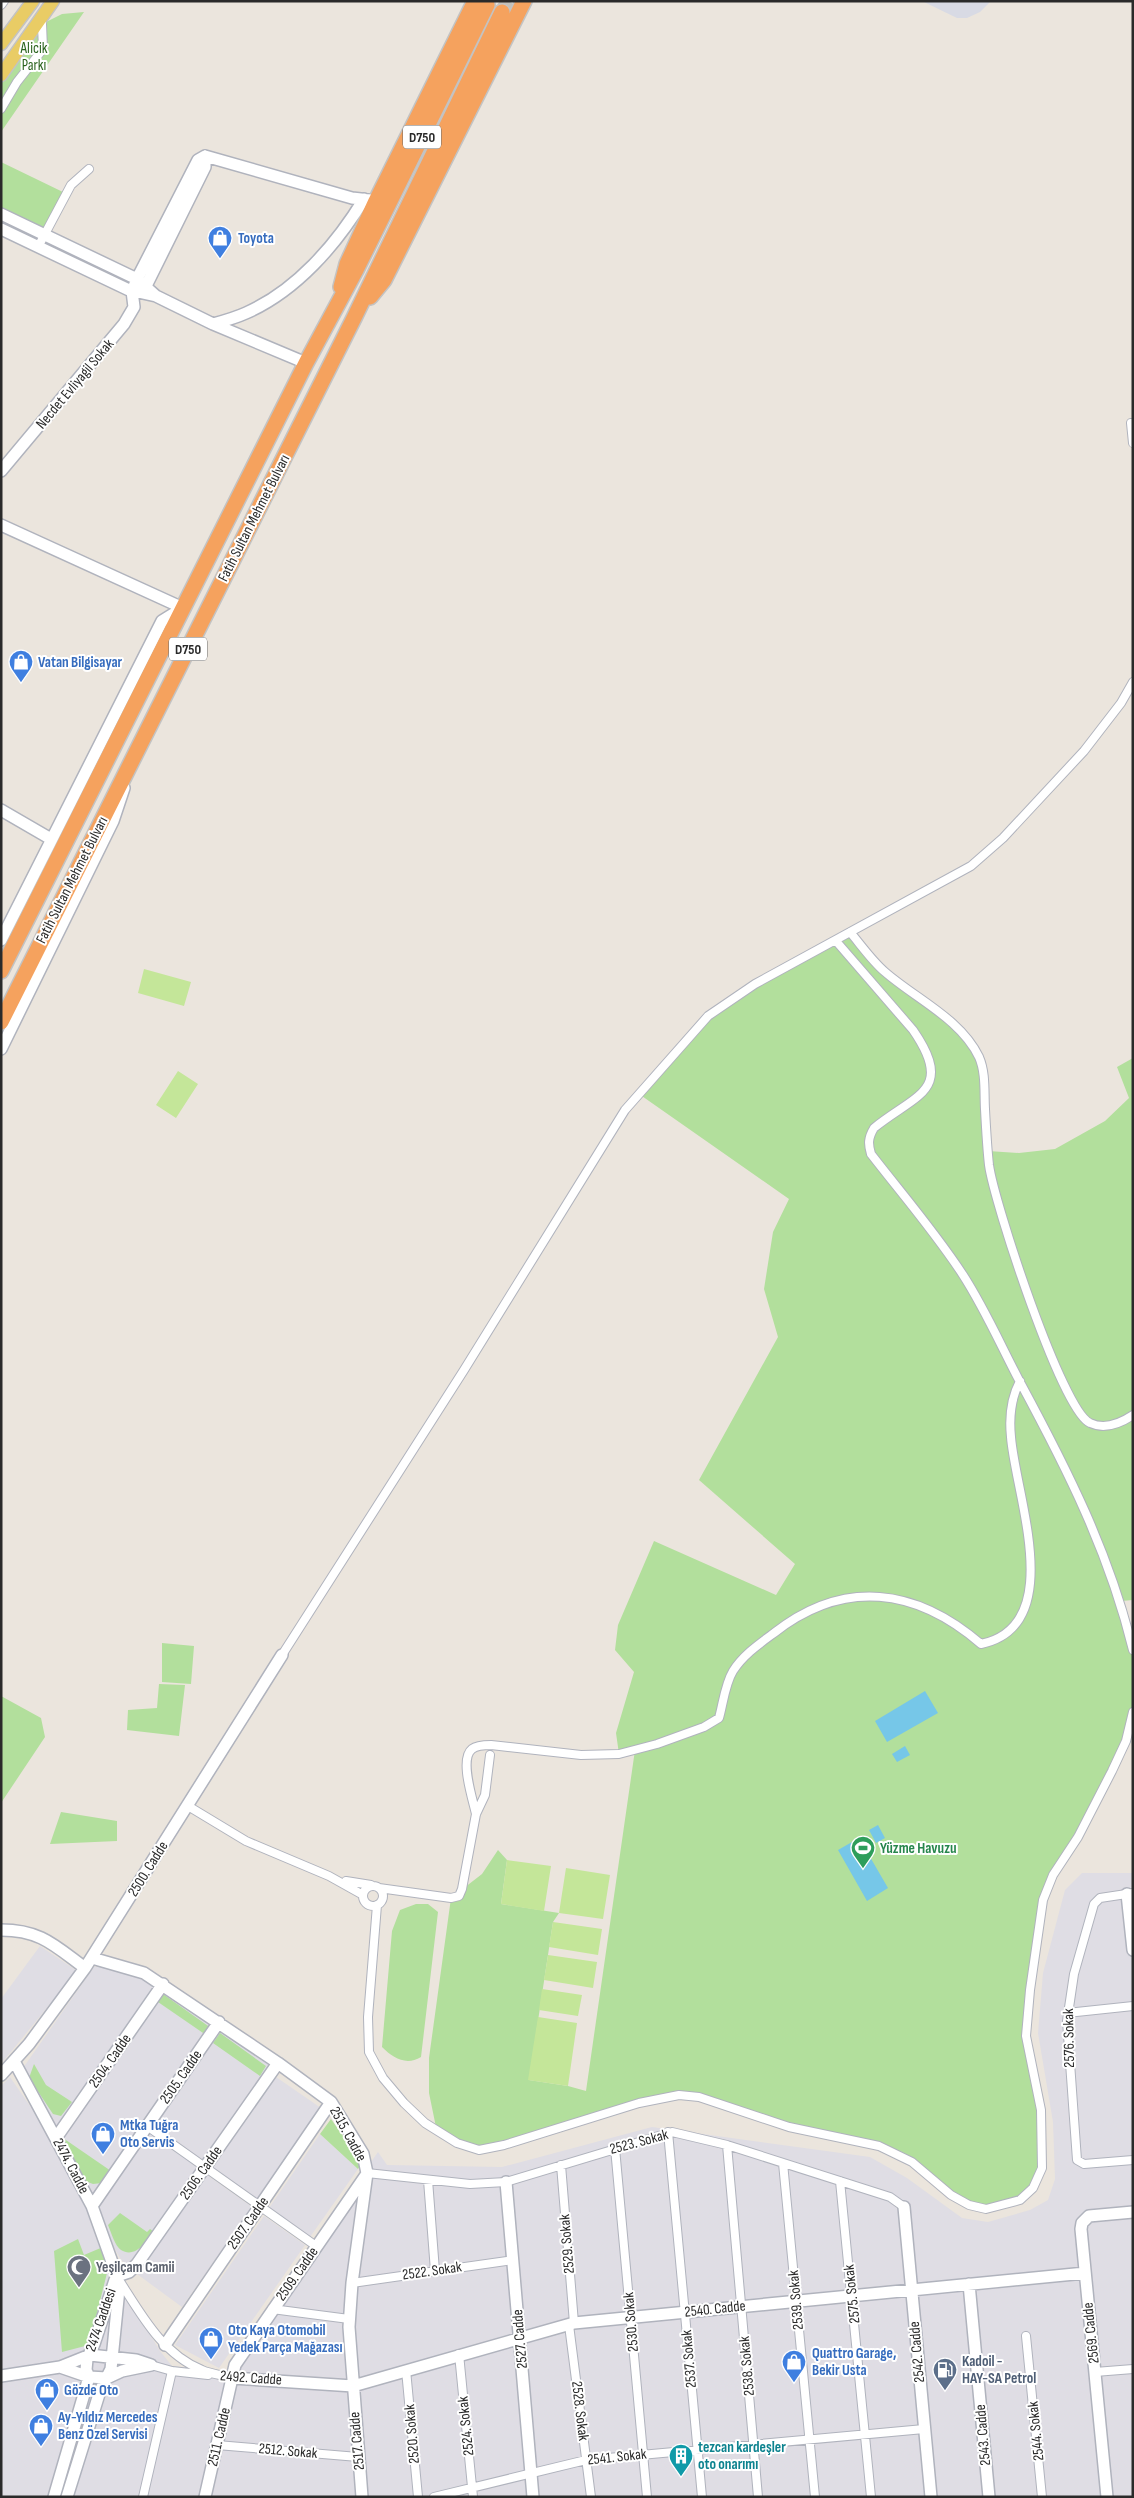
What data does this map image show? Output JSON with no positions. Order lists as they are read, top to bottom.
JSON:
{
  "streets": {
    "highway": ["D750", "Fatih Sultan Mehmet Bulvarı"],
    "street": [
      "Necdet Evliyagil Sokak",
      "2500. Cadde",
      "2576. Sokak",
      "2504. Cadde",
      "2505. Cadde",
      "2515. Cadde",
      "2523. Sokak",
      "2474. Cadde",
      "2506. Cadde",
      "2507. Cadde",
      "2529. Sokak",
      "2522. Sokak",
      "2509. Cadde",
      "2575. Sokak",
      "2539. Sokak",
      "2540. Cadde",
      "2474 Caddesi",
      "2530. Sokak",
      "2569. Cadde",
      "2527. Cadde",
      "2542. Cadde",
      "2537. Sokak",
      "2538. Sokak",
      "2492. Cadde",
      "2528. Sokak",
      "2524. Sokak",
      "2544. Sokak",
      "2520. Sokak",
      "2543. Cadde",
      "2511. Cadde",
      "2517. Cadde",
      "2512. Sokak",
      "2541. Sokak"
    ]
  },
  "crossings": [
    ["2500. Cadde", "2515. Cadde"],
    ["2500. Cadde", "2474. Cadde"],
    ["2504. Cadde", "2515. Cadde"],
    ["2504. Cadde", "2474. Cadde"],
    ["2505. Cadde", "2515. Cadde"],
    ["2505. Cadde", "2474. Cadde"],
    ["2515. Cadde", "2523. Sokak"],
    ["2515. Cadde", "2506. Cadde"],
    ["2515. Cadde", "2507. Cadde"],
    ["2515. Cadde", "2522. Sokak"],
    ["2515. Cadde", "2509. Cadde"],
    ["2515. Cadde", "2540. Cadde"],
    ["2515. Cadde", "2492. Cadde"],
    ["2515. Cadde", "2517. Cadde"],
    ["2523. Sokak", "2529. Sokak"],
    ["2523. Sokak", "2509. Cadde"],
    ["2523. Sokak", "2575. Sokak"],
    ["2523. Sokak", "2539. Sokak"],
    ["2523. Sokak", "2530. Sokak"],
    ["2523. Sokak", "2527. Cadde"],
    ["2523. Sokak", "2542. Cadde"],
    ["2523. Sokak", "2537. Sokak"],
    ["2523. Sokak", "2538. Sokak"],
    ["2474. Cadde", "2506. Cadde"],
    ["2474. Cadde", "2474 Caddesi"],
    ["2506. Cadde", "2474 Caddesi"],
    ["2529. Sokak", "2540. Cadde"],
    ["2529. Sokak", "2528. Sokak"],
    ["2522. Sokak", "2527. Cadde"],
    ["2509. Cadde", "2492. Cadde"],
    ["2509. Cadde", "2511. Cadde"],
    ["2575. Sokak", "2540. Cadde"],
    ["2575. Sokak", "2541. Sokak"],
    ["2539. Sokak", "2540. Cadde"],
    ["2539. Sokak", "2541. Sokak"],
    ["2540. Cadde", "2530. Sokak"],
    ["2540. Cadde", "2569. Cadde"],
    ["2540. Cadde", "2527. Cadde"],
    ["2540. Cadde", "2542. Cadde"],
    ["2540. Cadde", "2537. Sokak"],
    ["2540. Cadde", "2538. Sokak"],
    ["2540. Cadde", "2492. Cadde"],
    ["2540. Cadde", "2528. Sokak"],
    ["2540. Cadde", "2524. Sokak"],
    ["2540. Cadde", "2520. Sokak"],
    ["2540. Cadde", "2543. Cadde"],
    ["2540. Cadde", "2517. Cadde"],
    ["2530. Sokak", "2541. Sokak"],
    ["2527. Cadde", "2541. Sokak"],
    ["2542. Cadde", "2541. Sokak"],
    ["2537. Sokak", "2541. Sokak"],
    ["2538. Sokak", "2541. Sokak"],
    ["2492. Cadde", "2511. Cadde"],
    ["2492. Cadde", "2517. Cadde"],
    ["2528. Sokak", "2541. Sokak"],
    ["2524. Sokak", "2541. Sokak"],
    ["2511. Cadde", "2512. Sokak"],
    ["2517. Cadde", "2512. Sokak"]
  ],
  "parks": ["Alicik Parkı"],
  "places": {
    "shop": [
      "Toyota",
      "Vatan Bilgisayar",
      "Mtka Tuğra Oto Servis",
      "Oto Kaya Otomobil Yedek Parça Mağazası",
      "Quattro Garage, Bekir Usta",
      "Gözde Oto",
      "Ay-Yıldız Mercedes Benz Özel Servisi"
    ],
    "sports": ["Yüzme Havuzu"],
    "mosque": ["Yeşilçam Camii"],
    "fuel station": ["Kadoil - HAY-SA Petrol"],
    "building": ["tezcan kardeşler oto onarımı"]
  }
}
